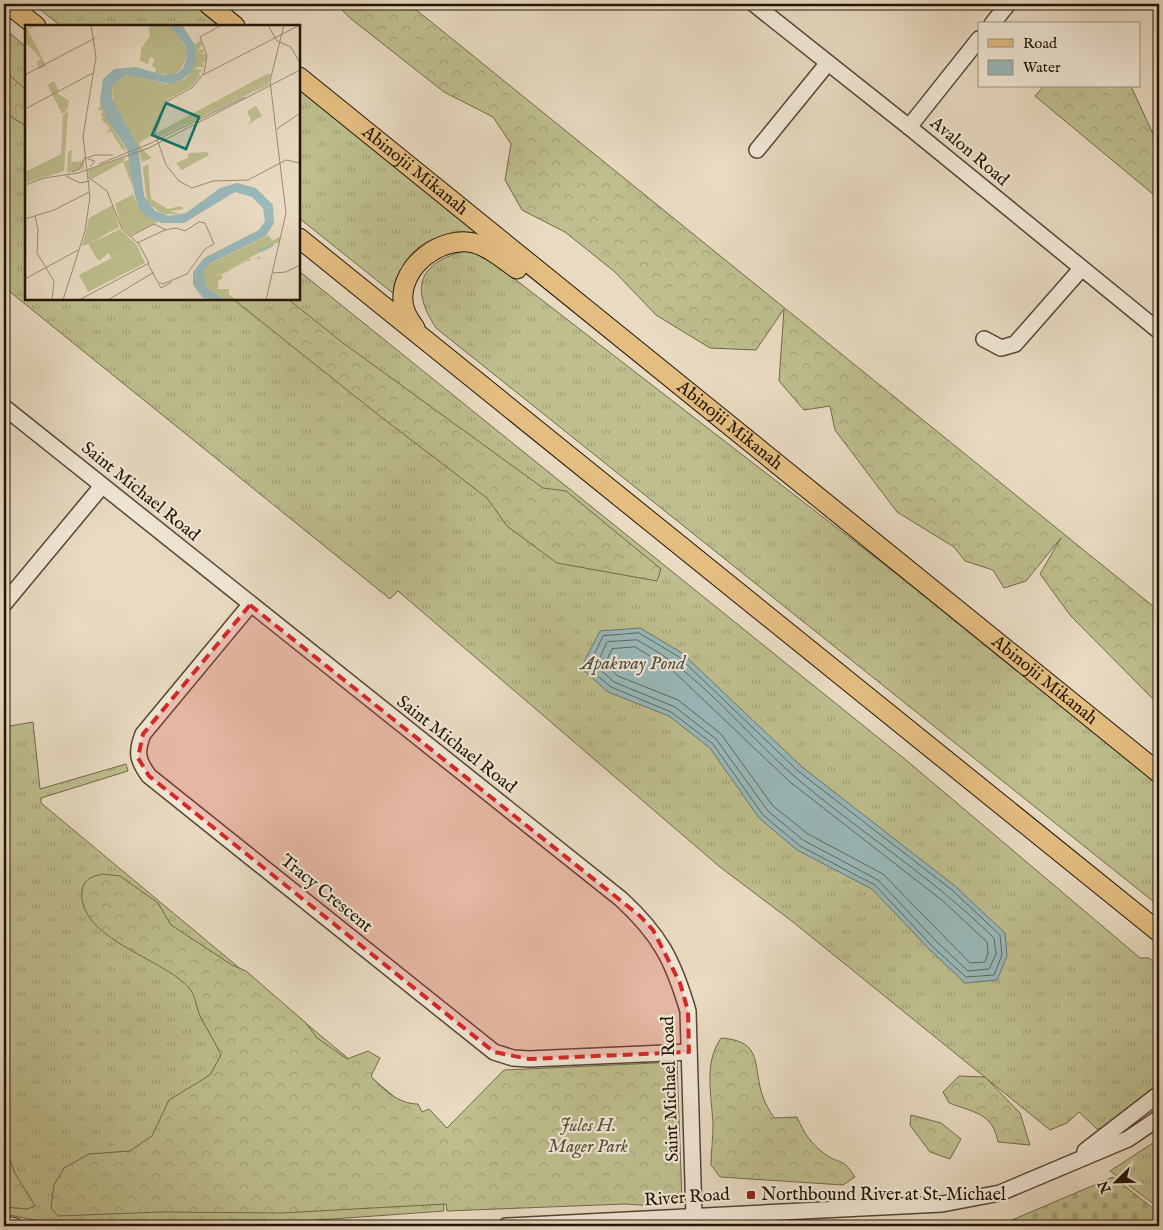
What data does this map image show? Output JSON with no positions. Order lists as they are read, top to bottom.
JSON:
{
  "streets": {
    "main road": ["Abinojii Mikanah"],
    "street": [
      "Avalon Road",
      "Saint Michael Road",
      "Tracy Crescent",
      "River Road"
    ]
  },
  "crossings": [
    ["Saint Michael Road", "Tracy Crescent"],
    ["Saint Michael Road", "River Road"]
  ],
  "water": ["Apakway Pond"],
  "parks": ["Jules H. Mager Park"],
  "places": {
    "transit": ["Northbound River at St. Michael"]
  },
  "legend": ["Road", "Water"],
  "north": "bottom left"
}
